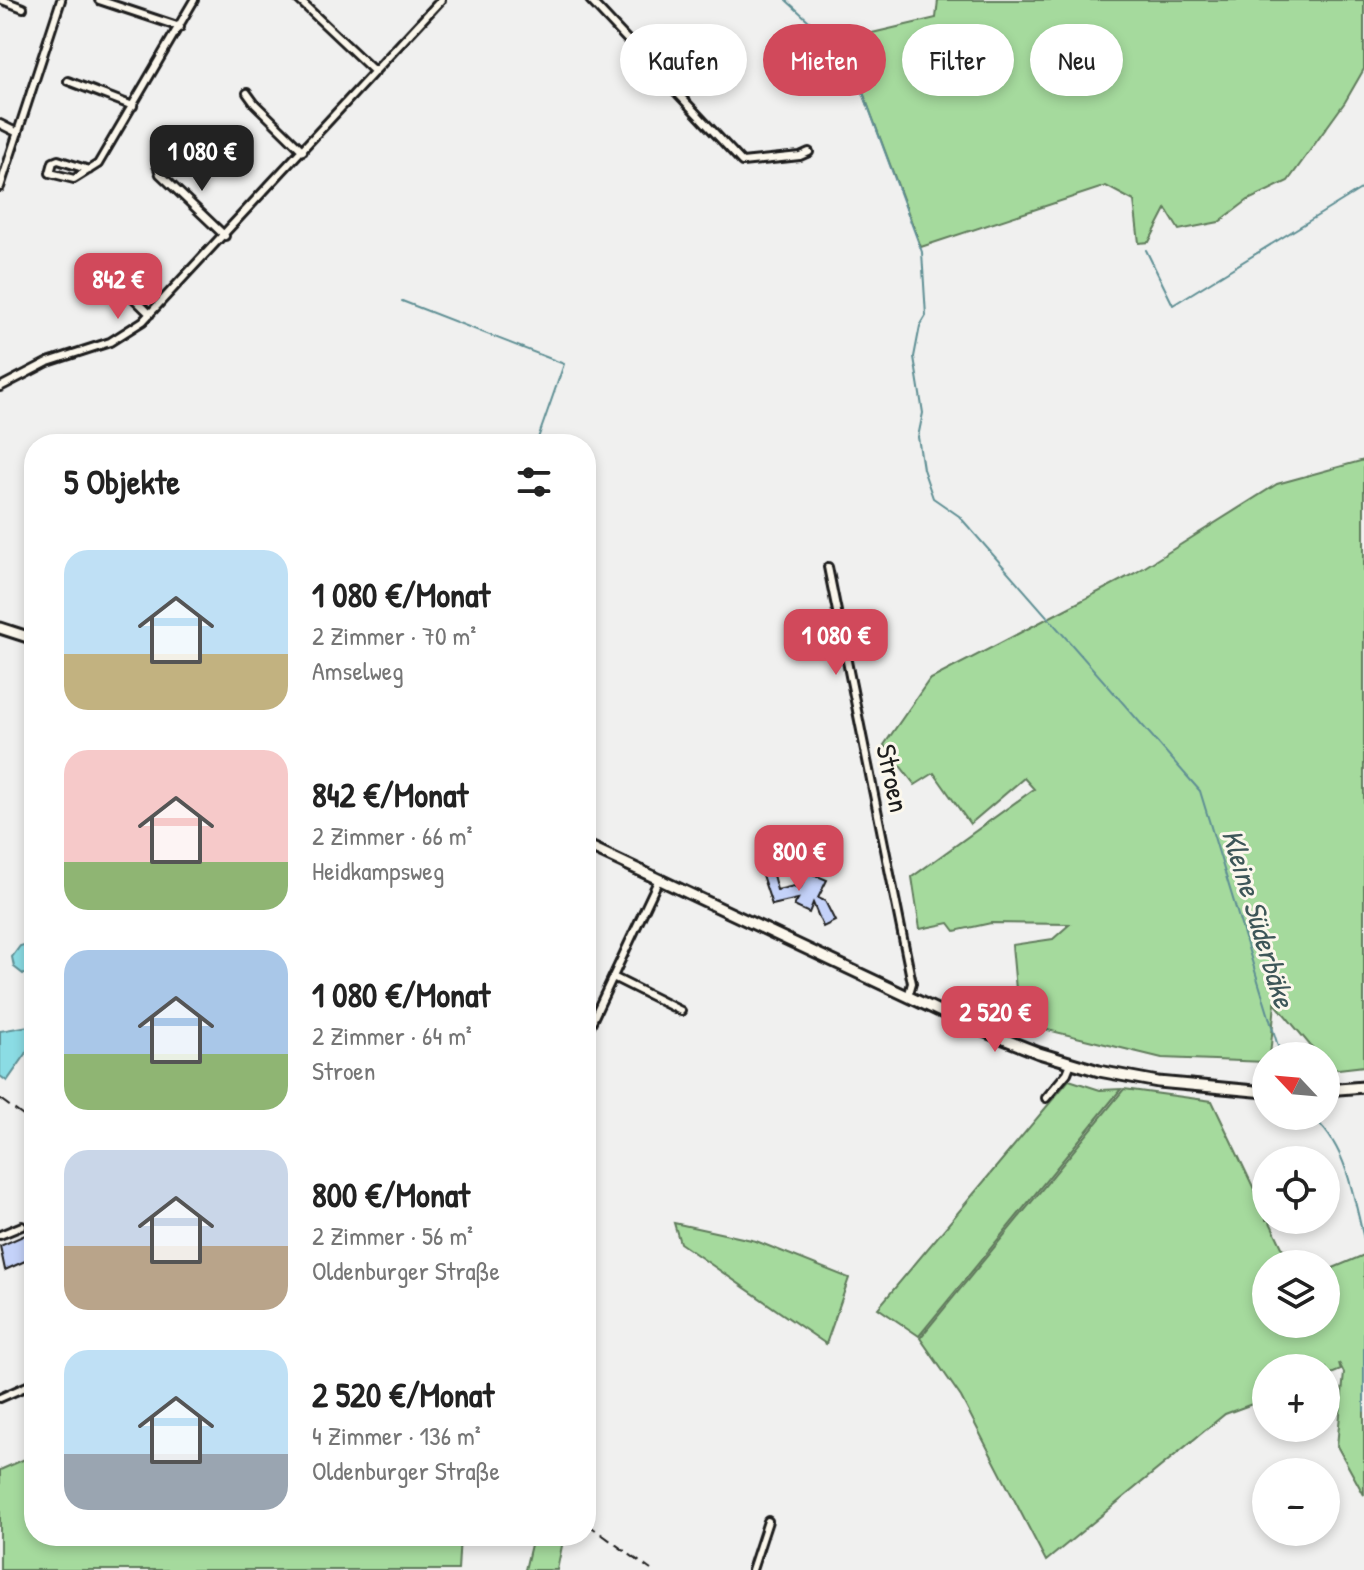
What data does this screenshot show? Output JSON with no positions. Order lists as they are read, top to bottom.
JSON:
{
  "streets": {
    "street": ["Stroen"]
  },
  "water": ["Kleine Süderbäke"],
  "north": "top left",
  "page": {
    "chip": [
      "Kaufen",
      "Mieten",
      "Filter",
      "Neu"
    ],
    "price": [
      "1 080 €",
      "842 €",
      "1 080 €",
      "800 €",
      "2 520 €"
    ],
    "heading": "5 Objekte",
    "list": [
      {
        "name": "1 080 €/Monat",
        "note": "2 Zimmer · 70 m² · Amselweg"
      },
      {
        "name": "842 €/Monat",
        "note": "2 Zimmer · 66 m² · Heidkampsweg"
      },
      {
        "name": "1 080 €/Monat",
        "note": "2 Zimmer · 64 m² · Stroen"
      },
      {
        "name": "800 €/Monat",
        "note": "2 Zimmer · 56 m² · Oldenburger Straße"
      },
      {
        "name": "2 520 €/Monat",
        "note": "4 Zimmer · 136 m² · Oldenburger Straße"
      }
    ],
    "map_buttons": ["+", "−"]
  }
}
